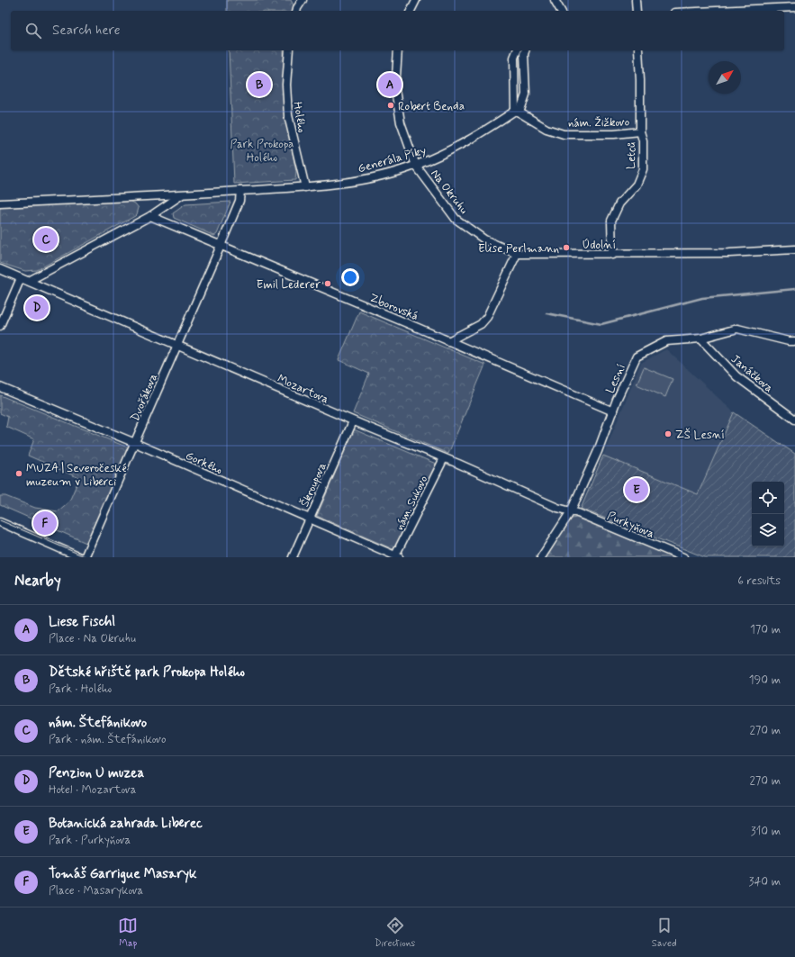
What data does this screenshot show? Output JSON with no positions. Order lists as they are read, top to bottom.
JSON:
{
  "streets": {
    "street": [
      "Holého",
      "nám. Žižkovo",
      "Letců",
      "Generála Píky",
      "Na Okruhu",
      "Údolní",
      "Zborovská",
      "Janáčkova",
      "Lesní",
      "Mozartova",
      "Dvořákova",
      "Gorkého",
      "Škroupova",
      "nám. Sukovo",
      "Purkyňova"
    ]
  },
  "crossings": [
    ["Holého", "Generála Píky"],
    ["nám. Žižkovo", "Letců"],
    ["nám. Žižkovo", "Generála Píky"],
    ["Letců", "Údolní"],
    ["Generála Píky", "Na Okruhu"],
    ["Na Okruhu", "Údolní"],
    ["Zborovská", "Lesní"],
    ["Zborovská", "Dvořákova"],
    ["Janáčkova", "Lesní"],
    ["Lesní", "Mozartova"],
    ["Lesní", "Purkyňova"],
    ["Mozartova", "Dvořákova"],
    ["Mozartova", "Škroupova"],
    ["Mozartova", "nám. Sukovo"],
    ["Mozartova", "Purkyňova"],
    ["Dvořákova", "Gorkého"],
    ["Gorkého", "Škroupova"],
    ["Gorkého", "nám. Sukovo"]
  ],
  "parks": ["Park Prokopa Holého"],
  "places": [
    "Robert Benda",
    "Elise Perlmann",
    "Emil Lederer",
    "ZŠ Lesní",
    "MUZA | Severočeské muzeum v Liberci"
  ],
  "north": "top right",
  "page": {
    "search": "Search here",
    "pins": [
      "A",
      "B",
      "C",
      "D",
      "E",
      "F"
    ],
    "heading": ["Nearby", "6 results"],
    "list": [
      {
        "mark": "A",
        "name": "Liese Fischl",
        "note": "Place · Na Okruhu",
        "value": "170 m"
      },
      {
        "mark": "B",
        "name": "Dětské hřiště park Prokopa Holého",
        "note": "Park · Holého",
        "value": "190 m"
      },
      {
        "mark": "C",
        "name": "nám. Štefánikovo",
        "note": "Park · nám. Štefánikovo",
        "value": "270 m"
      },
      {
        "mark": "D",
        "name": "Penzion U muzea",
        "note": "Hotel · Mozartova",
        "value": "270 m"
      },
      {
        "mark": "E",
        "name": "Botanická zahrada Liberec",
        "note": "Park · Purkyňova",
        "value": "310 m"
      },
      {
        "mark": "F",
        "name": "Tomáš Garrigue Masaryk",
        "note": "Place · Masarykova",
        "value": "340 m"
      }
    ],
    "nav": ["Map", "Directions", "Saved"]
  }
}
